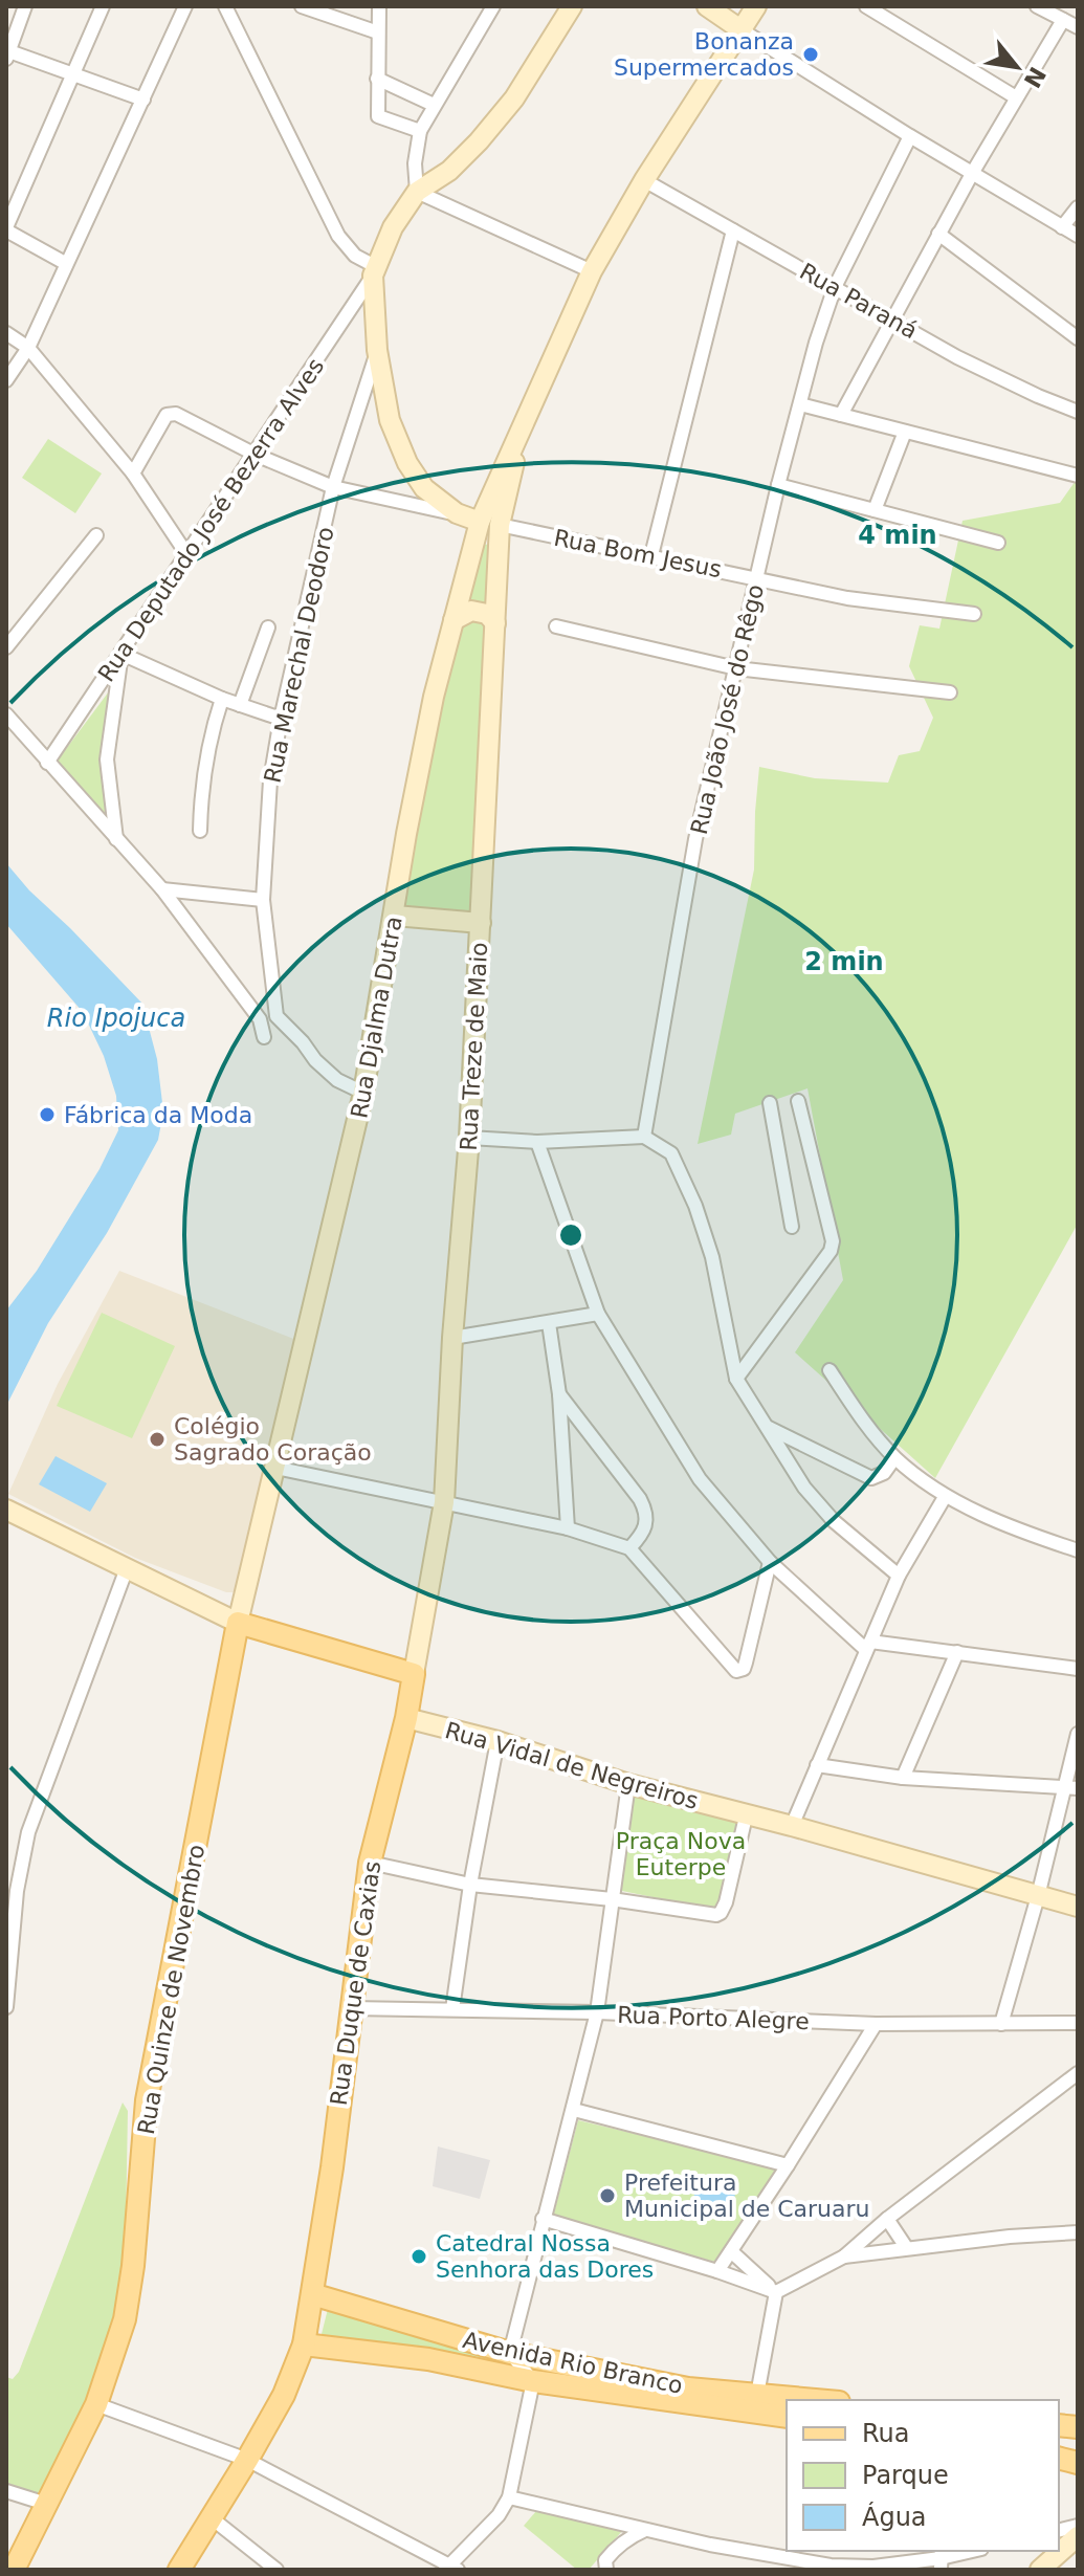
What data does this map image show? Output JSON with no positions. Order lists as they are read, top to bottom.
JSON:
{
  "streets": {
    "main road": [
      "Rua Djalma Dutra",
      "Rua Treze de Maio",
      "Rua Vidal de Negreiros",
      "Rua Duque de Caxias",
      "Rua Quinze de Novembro",
      "Avenida Rio Branco"
    ],
    "street": [
      "Rua Paraná",
      "Rua Deputado José Bezerra Alves",
      "Rua Bom Jesus",
      "Rua Marechal Deodoro",
      "Rua João José do Rêgo",
      "Rua Porto Alegre"
    ]
  },
  "crossings": [
    ["Rua Paraná", "Rua João José do Rêgo"],
    ["Rua Bom Jesus", "Rua João José do Rêgo"],
    ["Rua Bom Jesus", "Rua Treze de Maio"],
    ["Rua Marechal Deodoro", "Rua Djalma Dutra"],
    ["Rua Djalma Dutra", "Rua Treze de Maio"],
    ["Rua Djalma Dutra", "Rua Quinze de Novembro"],
    ["Rua Treze de Maio", "Rua Duque de Caxias"],
    ["Rua Vidal de Negreiros", "Rua Duque de Caxias"],
    ["Rua Duque de Caxias", "Rua Porto Alegre"],
    ["Rua Duque de Caxias", "Avenida Rio Branco"]
  ],
  "water": ["Rio Ipojuca"],
  "parks": ["Praça Nova Euterpe"],
  "places": [
    "Bonanza Supermercados",
    "Fábrica da Moda",
    "Colégio Sagrado Coração",
    "Prefeitura Municipal de Caruaru",
    "Catedral Nossa Senhora das Dores"
  ],
  "legend": ["Rua", "Parque", "Água"],
  "north": "bottom right",
  "rings": ["4 min", "2 min"]
}
